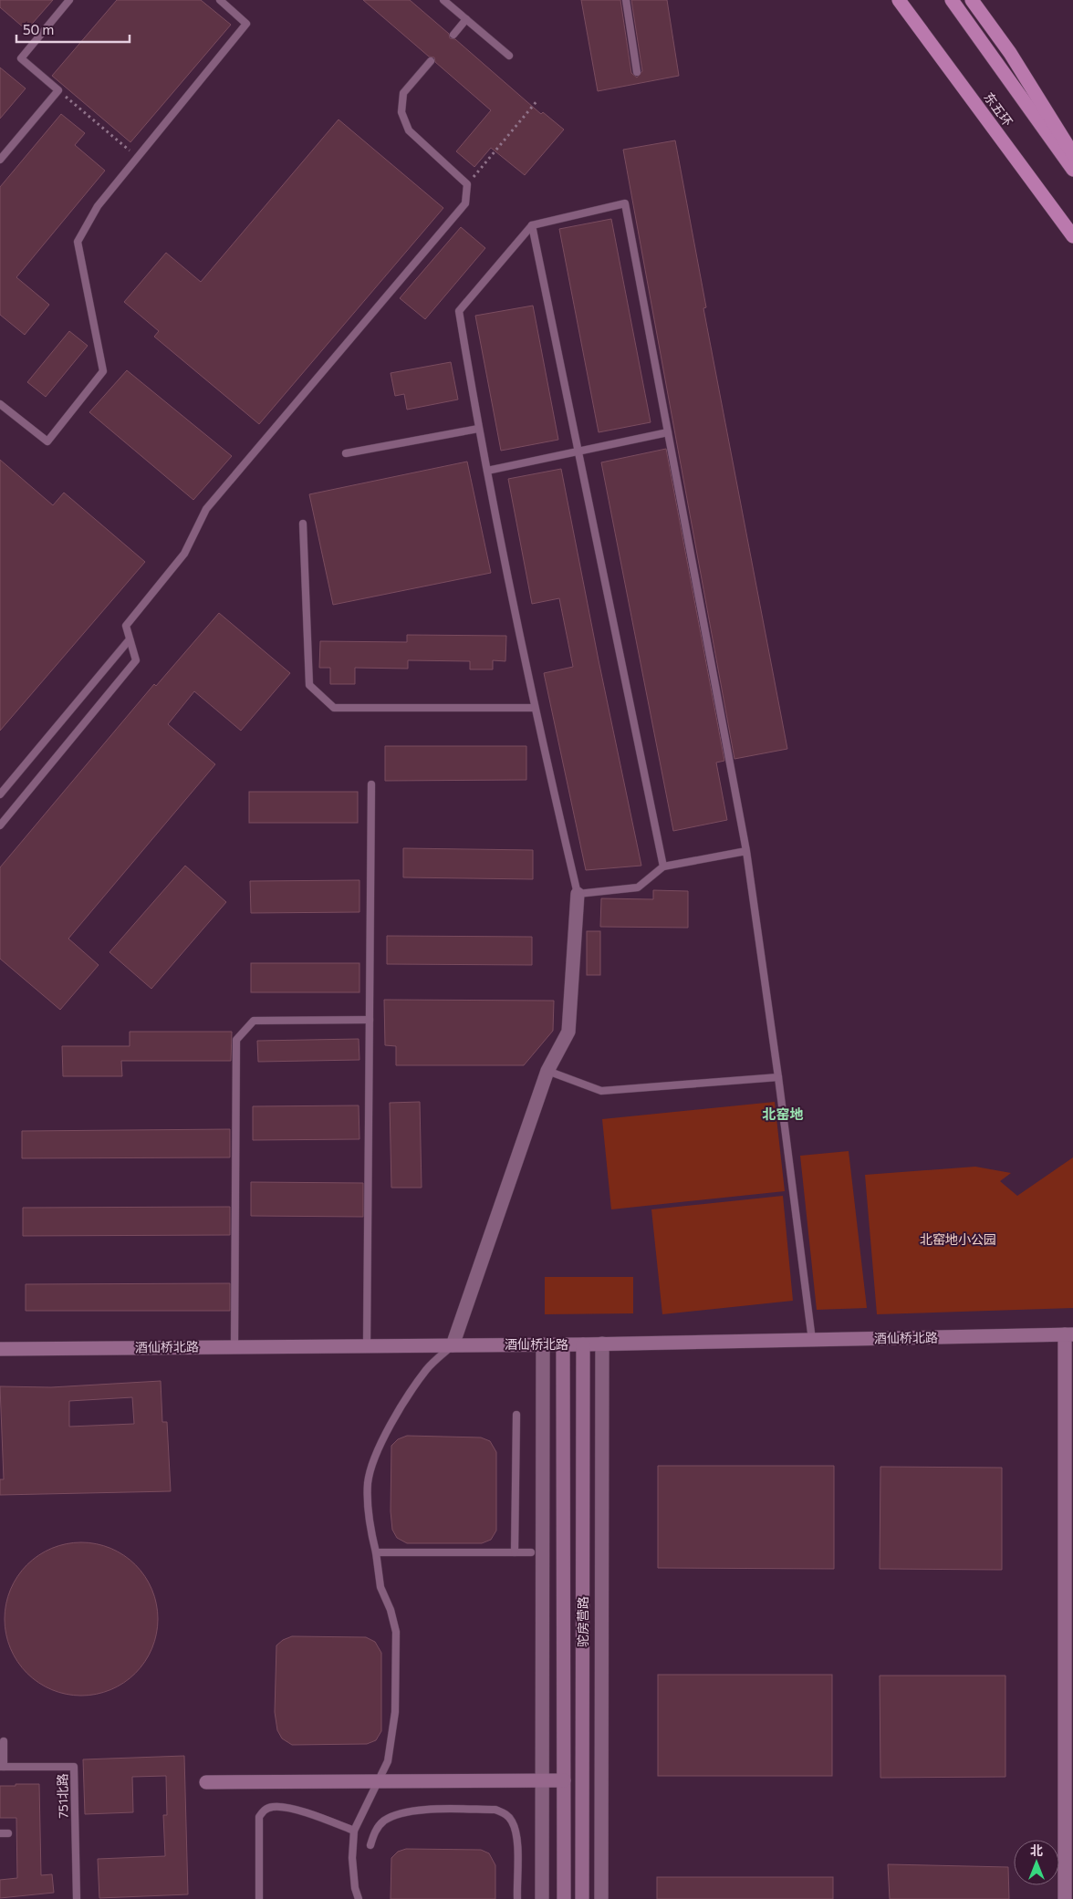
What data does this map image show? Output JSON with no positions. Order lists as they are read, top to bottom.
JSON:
{
  "streets": {
    "highway": ["东五环"],
    "street": ["酒仙桥北路", "驼房营路"],
    "lane": ["751北路"]
  },
  "crossings": [
    ["酒仙桥北路", "驼房营路"]
  ],
  "districts": ["北窑地"],
  "parks": ["北窑地小公园"],
  "scale_bar": "50 m",
  "north": "top"
}
